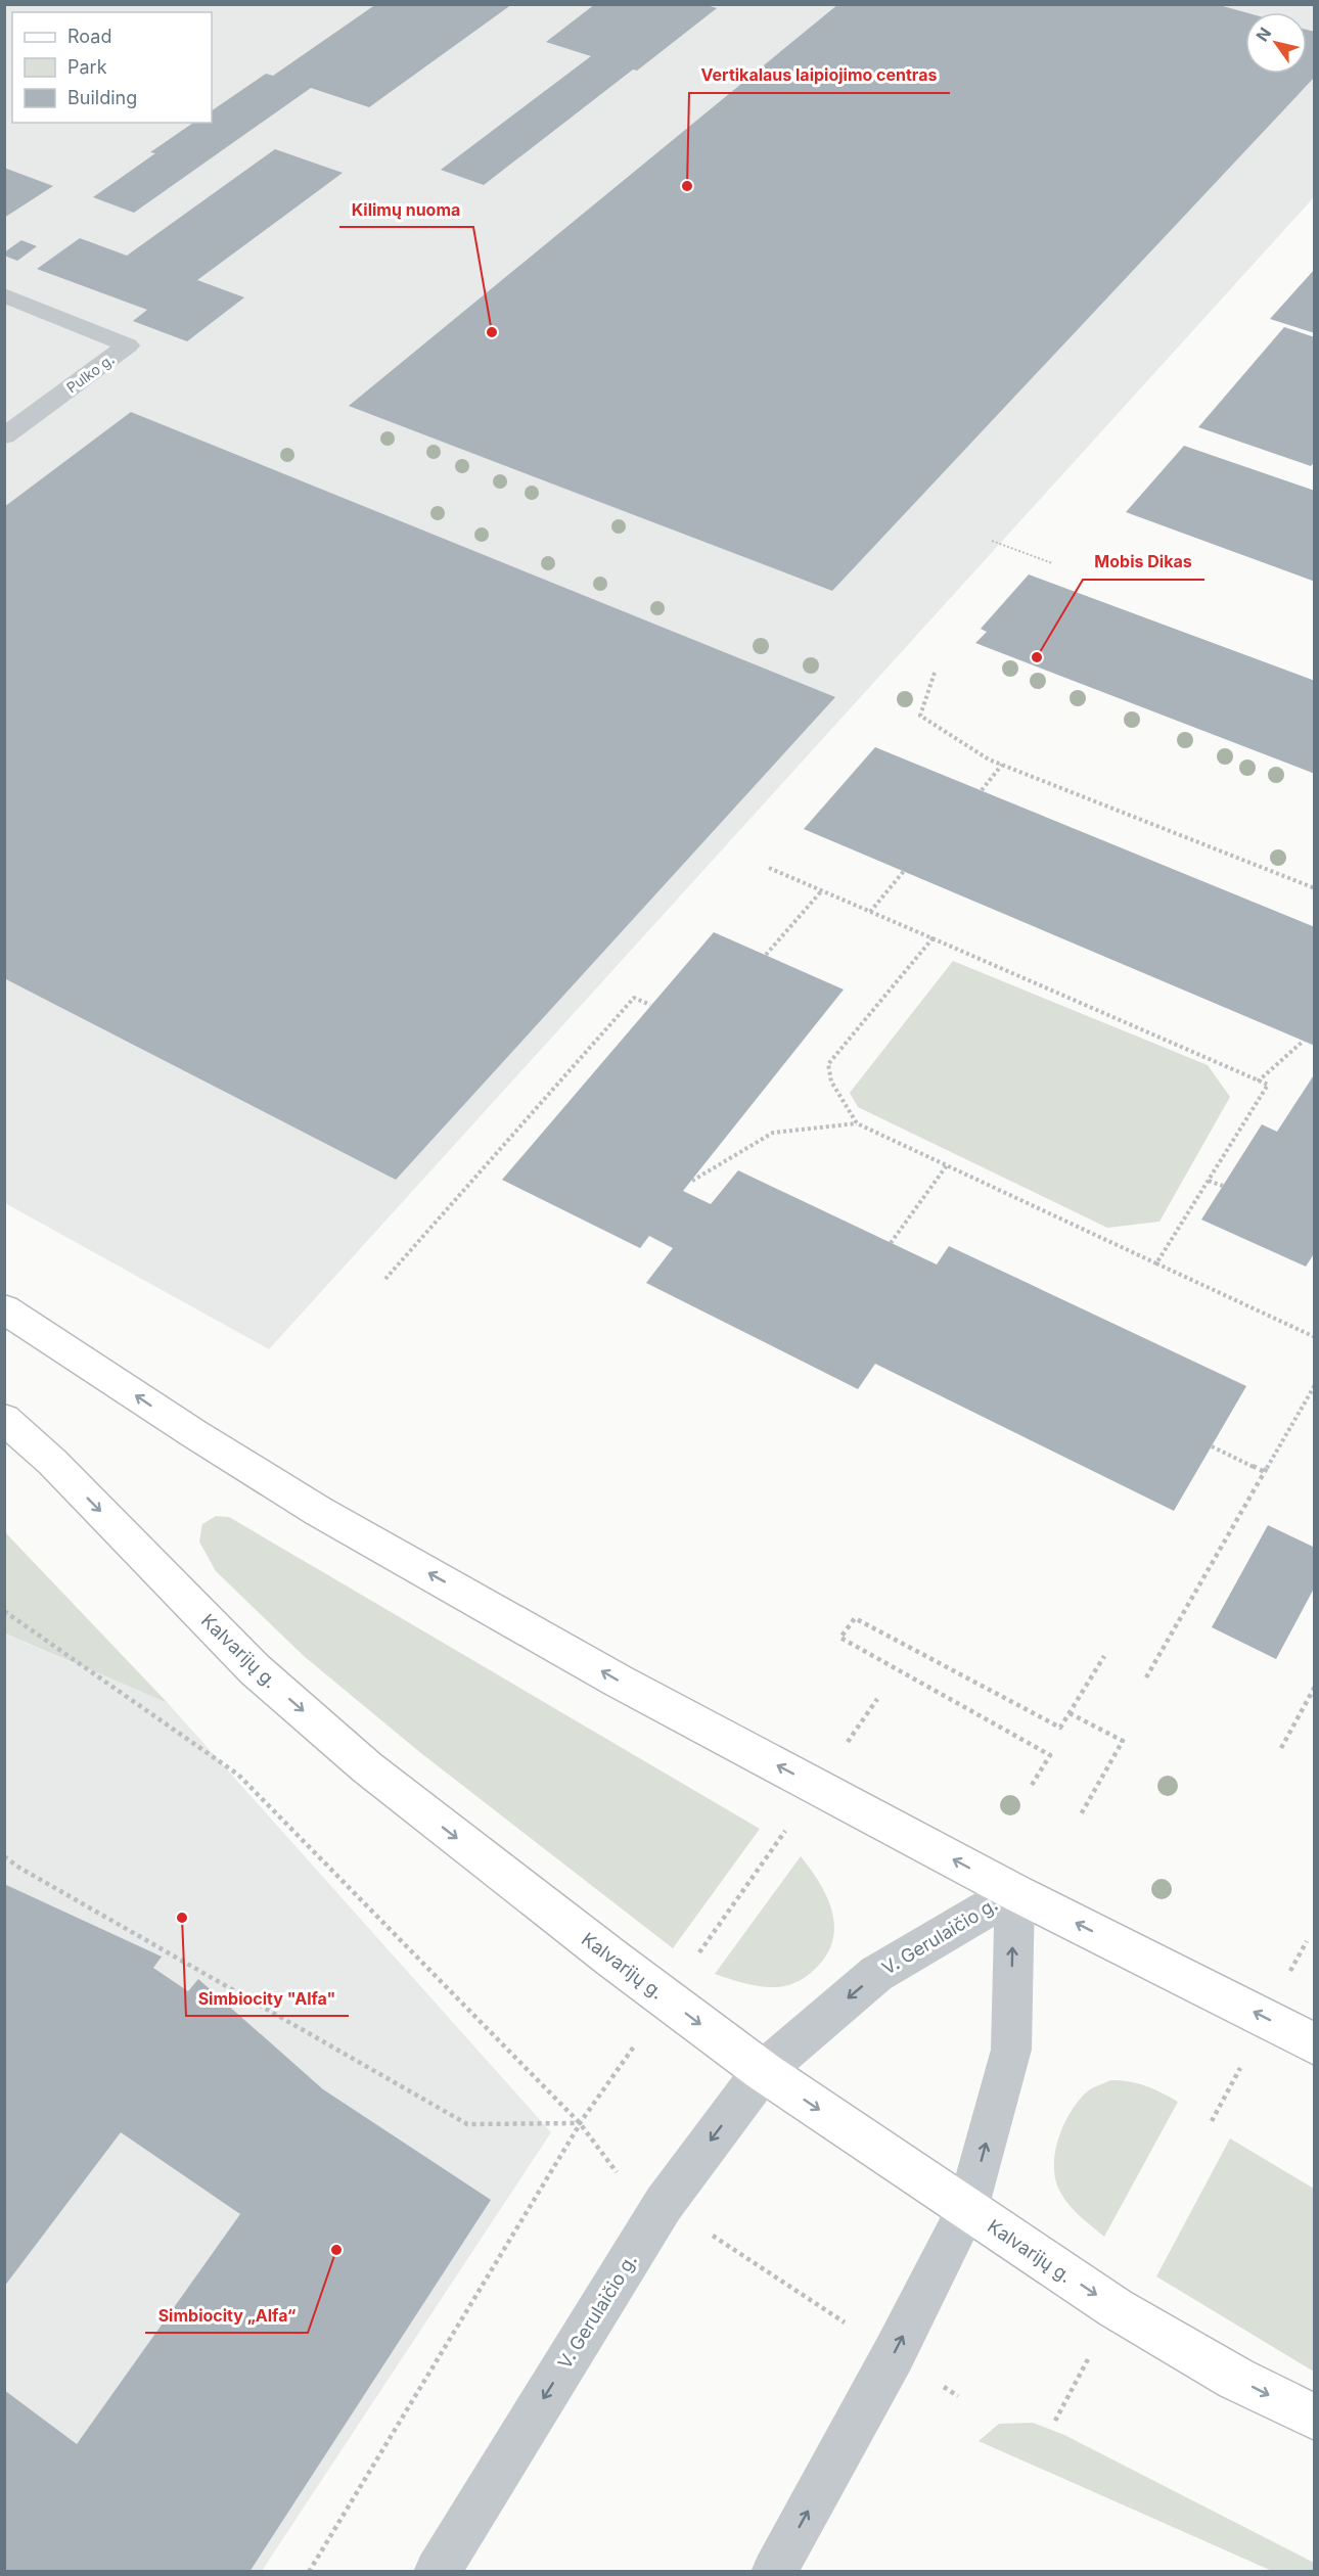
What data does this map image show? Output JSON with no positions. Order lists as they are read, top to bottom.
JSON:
{
  "streets": {
    "main road": ["Kalvarijų g."],
    "street": ["Pulko g.", "V. Gerulaičio g."]
  },
  "crossings": [
    ["Kalvarijų g.", "V. Gerulaičio g."]
  ],
  "places": [
    "Vertikalaus laipiojimo centras",
    "Kilimų nuoma",
    "Mobis Dikas",
    "Simbiocity \"Alfa\"",
    "Simbiocity „Alfa“"
  ],
  "legend": ["Road", "Park", "Building"],
  "north": "top left"
}
